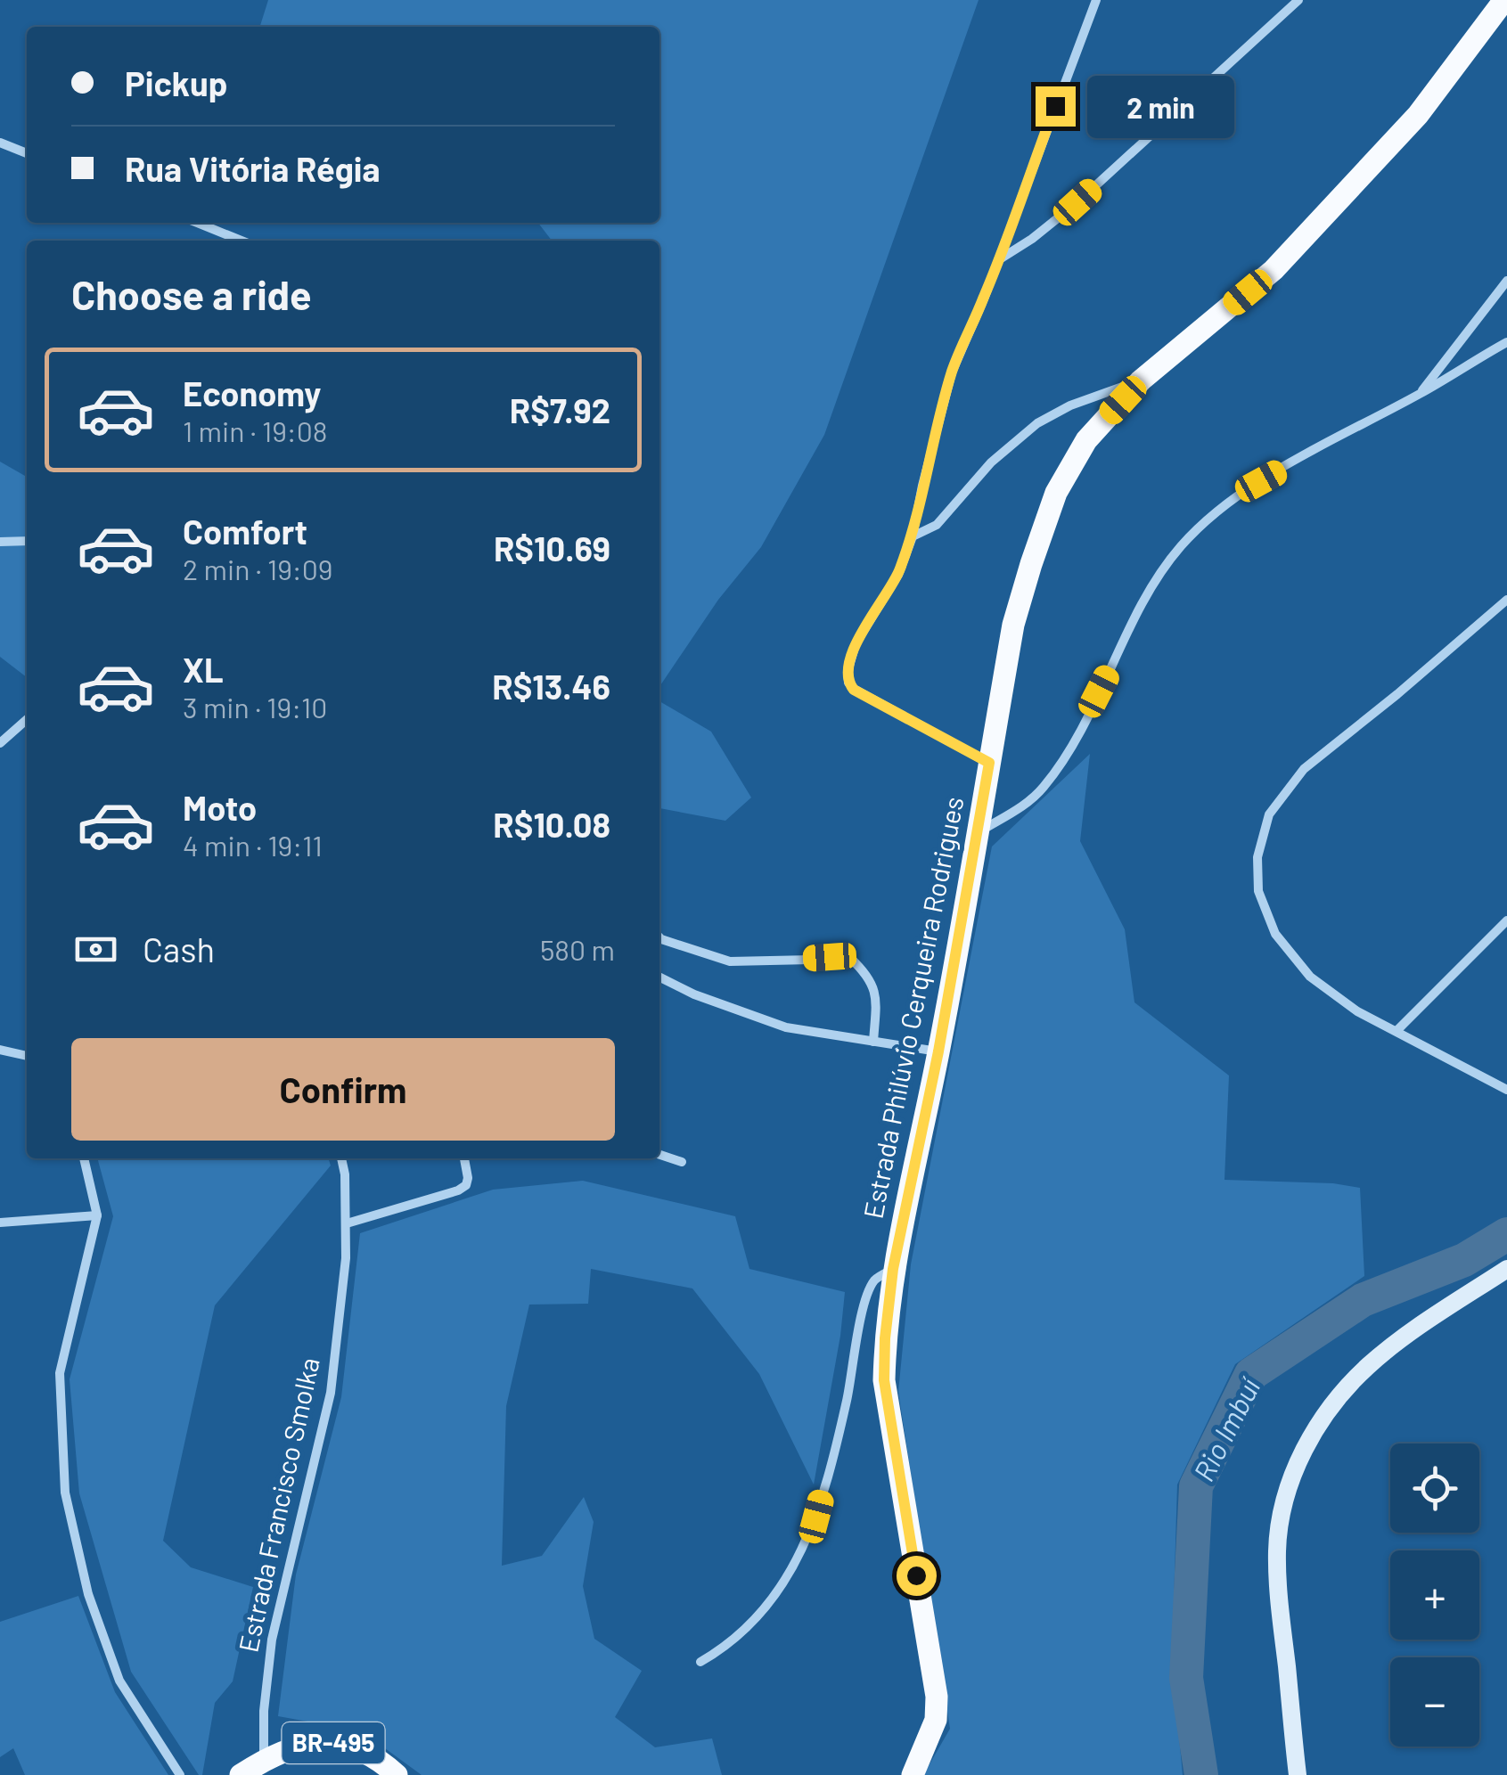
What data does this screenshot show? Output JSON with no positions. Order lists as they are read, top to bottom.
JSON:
{
  "streets": {
    "main road": ["Estrada Philúvio Cerqueira Rodrigues", "BR-495"],
    "street": ["Estrada Francisco Smolka"]
  },
  "crossings": [
    ["Estrada Francisco Smolka", "BR-495"]
  ],
  "water": ["Rio Imbuí"],
  "page": {
    "banner": ["Pickup", "Rua Vitória Régia"],
    "bubble": "2 min",
    "heading": "Choose a ride",
    "list": [
      {
        "name": "Economy",
        "note": "1 min · 19:08",
        "value": "R$7.92"
      },
      {
        "name": "Comfort",
        "note": "2 min · 19:09",
        "value": "R$10.69"
      },
      {
        "name": "XL",
        "note": "3 min · 19:10",
        "value": "R$13.46"
      },
      {
        "name": "Moto",
        "note": "4 min · 19:11",
        "value": "R$10.08"
      }
    ],
    "pay": ["Cash", "580 m"],
    "buttons": "Confirm",
    "map_buttons": ["+", "−"]
  }
}
